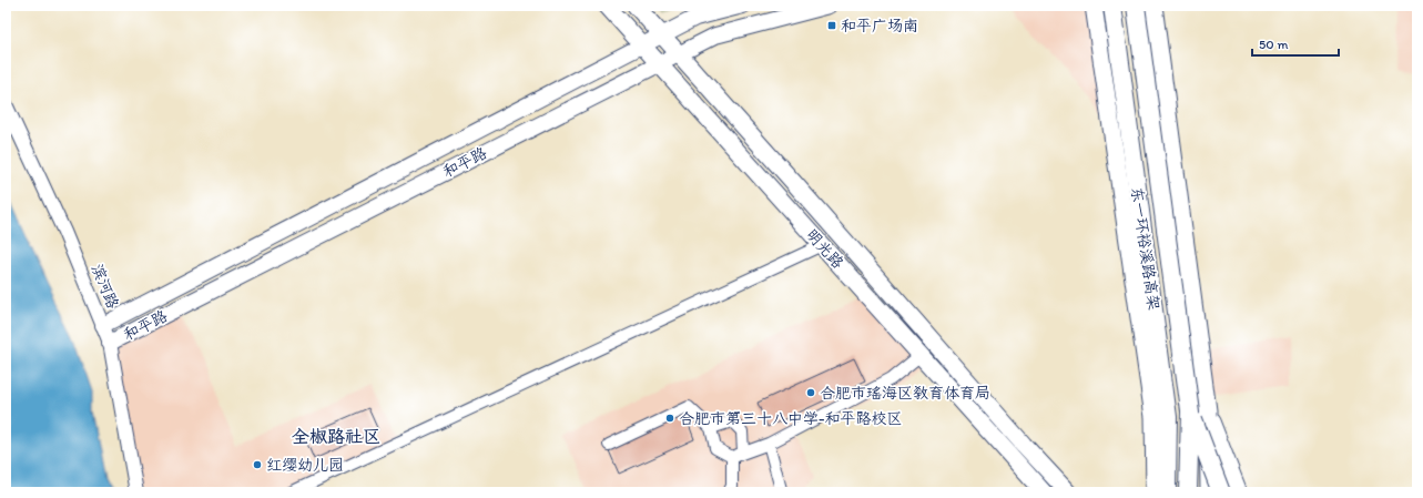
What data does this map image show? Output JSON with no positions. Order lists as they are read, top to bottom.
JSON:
{
  "streets": {
    "highway": ["东一环裕溪路高架"],
    "main road": ["和平路", "明光路"],
    "street": ["滨河路"]
  },
  "crossings": [
    ["和平路", "明光路"],
    ["和平路", "滨河路"]
  ],
  "districts": ["全椒路社区"],
  "places": {
    "transit": ["和平广场南"],
    "other": ["合肥市瑶海区教育体育局", "合肥市第三十八中学-和平路校区", "红缨幼儿园"]
  },
  "scale_bar": "50 m"
}
